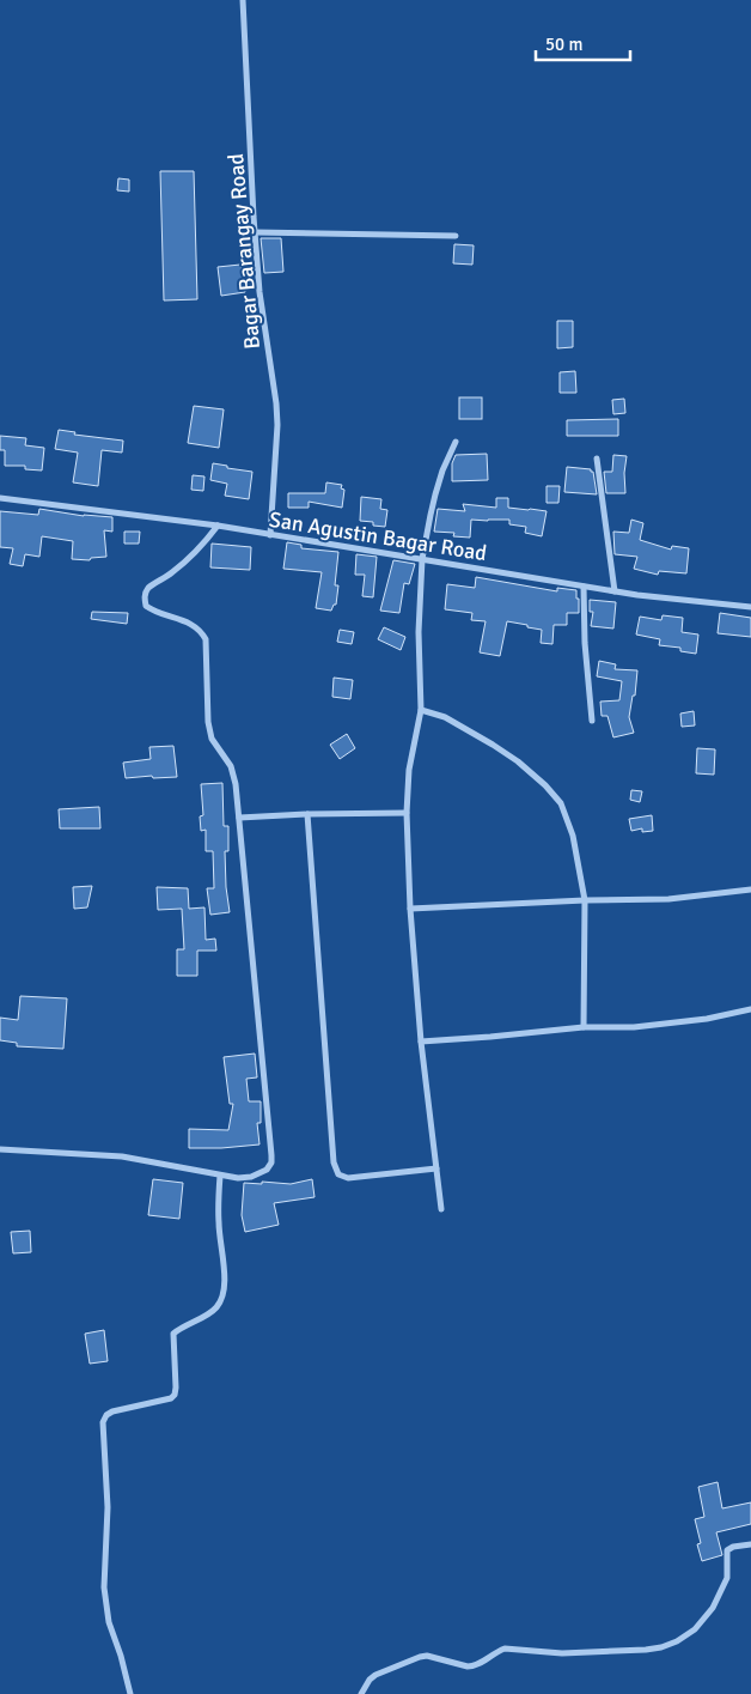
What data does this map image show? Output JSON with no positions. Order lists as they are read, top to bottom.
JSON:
{
  "streets": {
    "street": ["Bagar Barangay Road", "San Agustin Bagar Road"]
  },
  "crossings": [
    ["Bagar Barangay Road", "San Agustin Bagar Road"]
  ],
  "scale_bar": "50 m"
}
